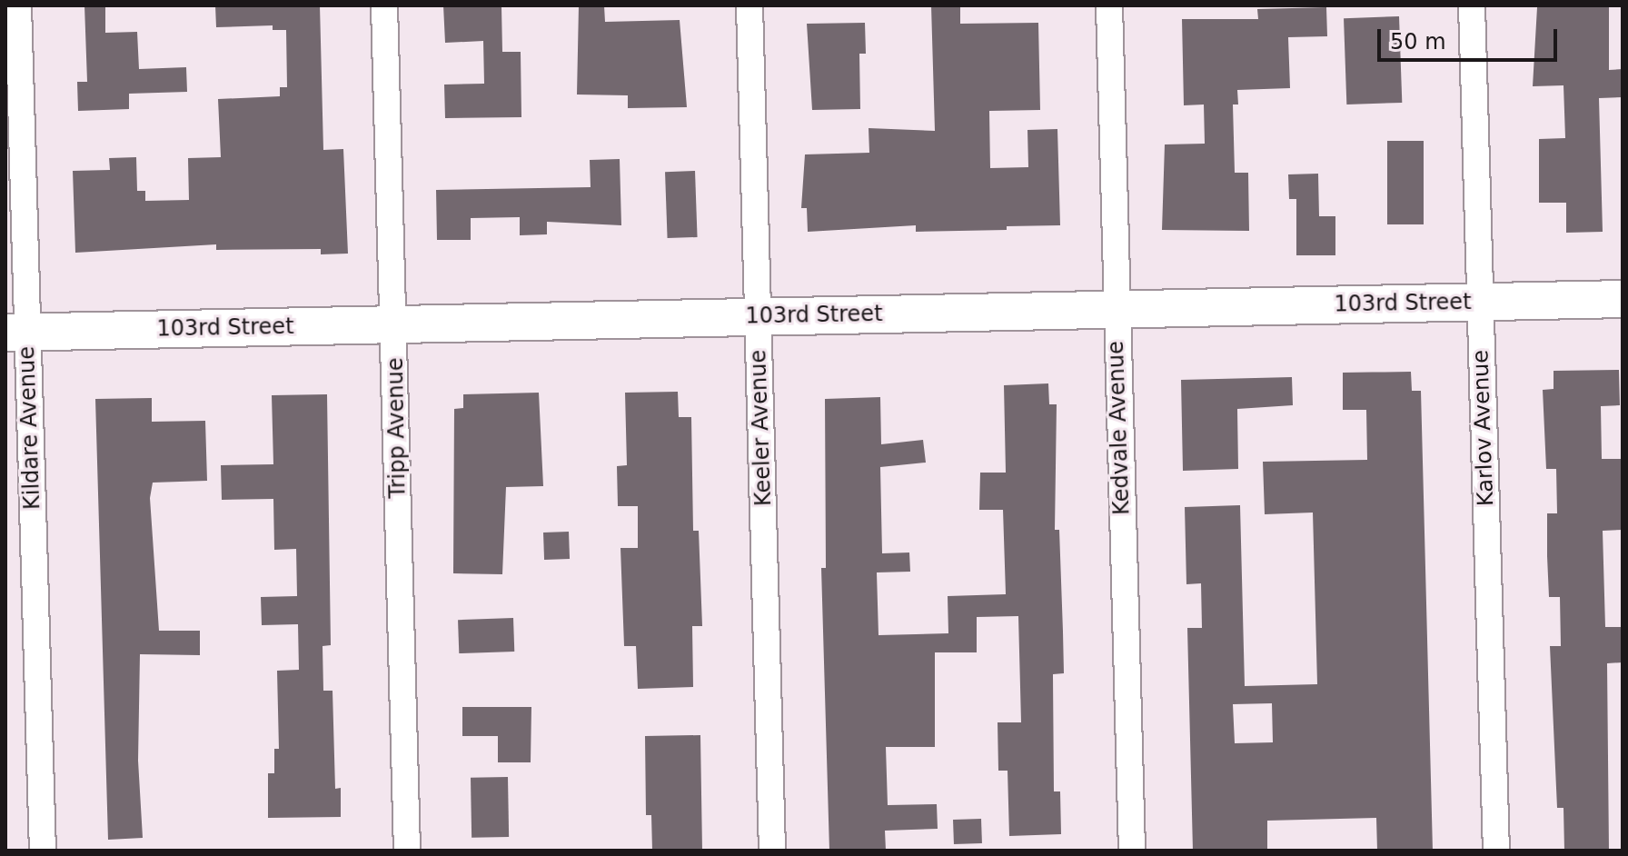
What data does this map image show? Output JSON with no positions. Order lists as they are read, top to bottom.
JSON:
{
  "streets": {
    "main road": ["103rd Street"],
    "street": [
      "Kildare Avenue",
      "Tripp Avenue",
      "Keeler Avenue",
      "Kedvale Avenue",
      "Karlov Avenue"
    ]
  },
  "crossings": [
    ["103rd Street", "Kildare Avenue"],
    ["103rd Street", "Tripp Avenue"],
    ["103rd Street", "Keeler Avenue"],
    ["103rd Street", "Kedvale Avenue"],
    ["103rd Street", "Karlov Avenue"]
  ],
  "scale_bar": "50 m"
}
